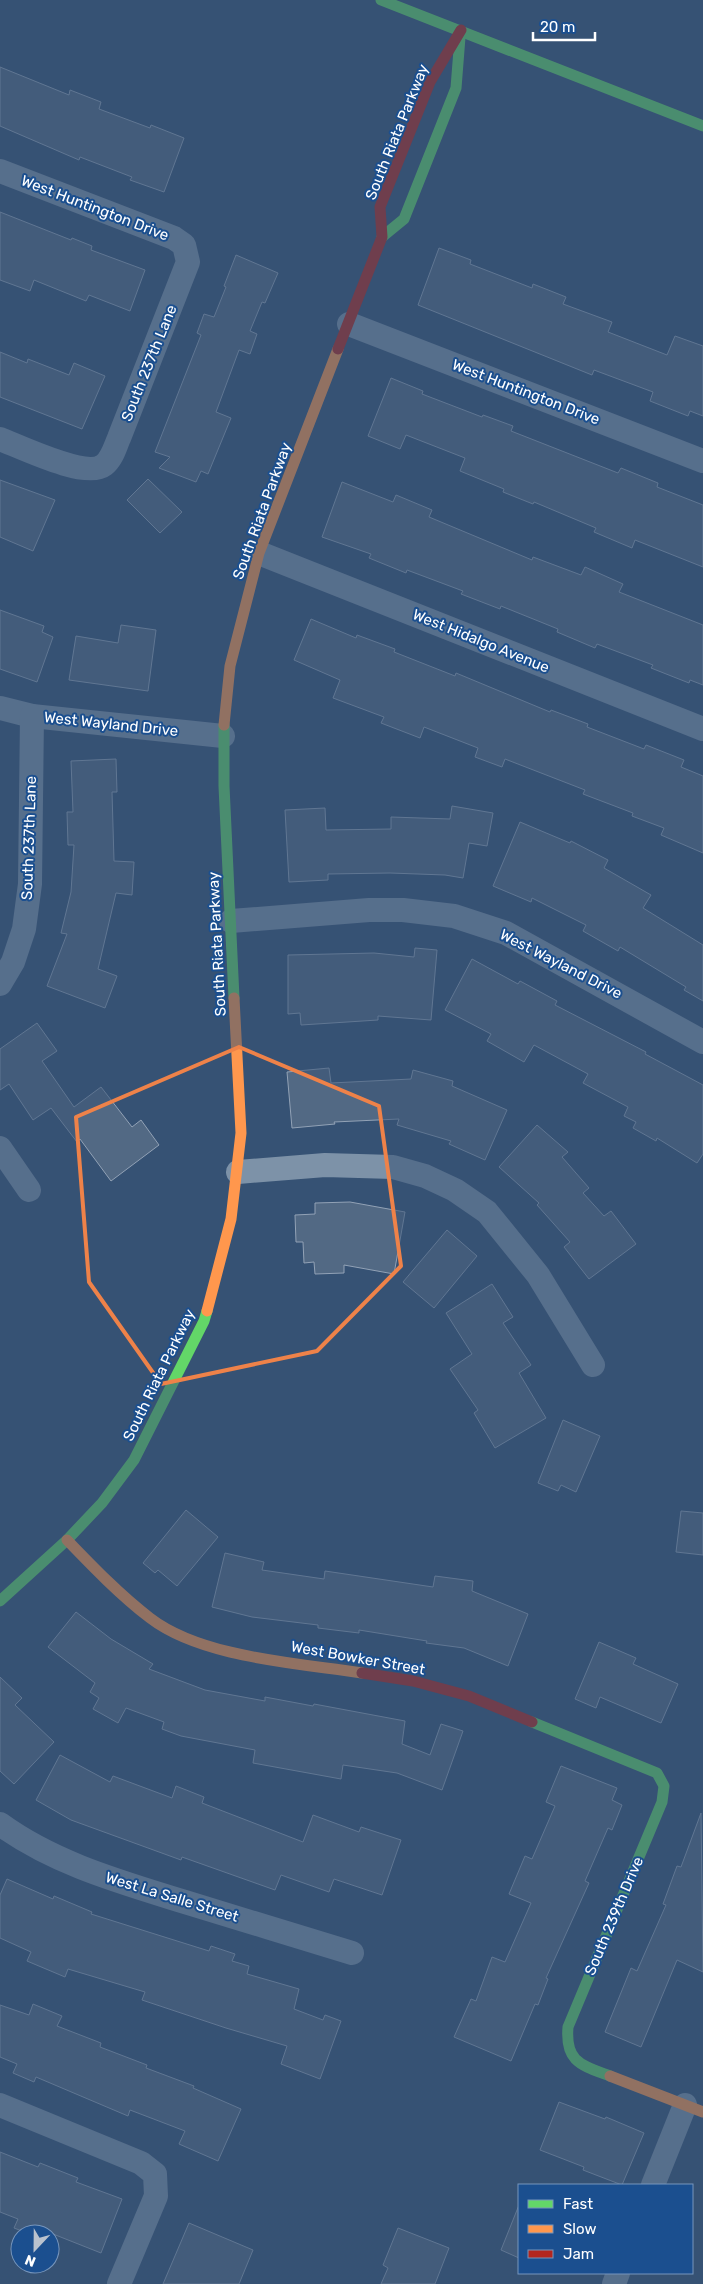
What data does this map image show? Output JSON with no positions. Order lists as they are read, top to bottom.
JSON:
{
  "streets": {
    "street": [
      "South Riata Parkway",
      "West Huntington Drive",
      "South 237th Lane",
      "West Hidalgo Avenue",
      "West Wayland Drive",
      "West Bowker Street",
      "West La Salle Street",
      "South 239th Drive"
    ]
  },
  "crossings": [
    ["South Riata Parkway", "West Huntington Drive"],
    ["South Riata Parkway", "West Hidalgo Avenue"],
    ["South Riata Parkway", "West Wayland Drive"],
    ["South Riata Parkway", "West Bowker Street"],
    ["West Huntington Drive", "South 237th Lane"],
    ["South 237th Lane", "West Wayland Drive"],
    ["West Bowker Street", "South 239th Drive"]
  ],
  "legend": ["Fast", "Slow", "Jam"],
  "scale_bar": "20 m",
  "north": "bottom"
}
